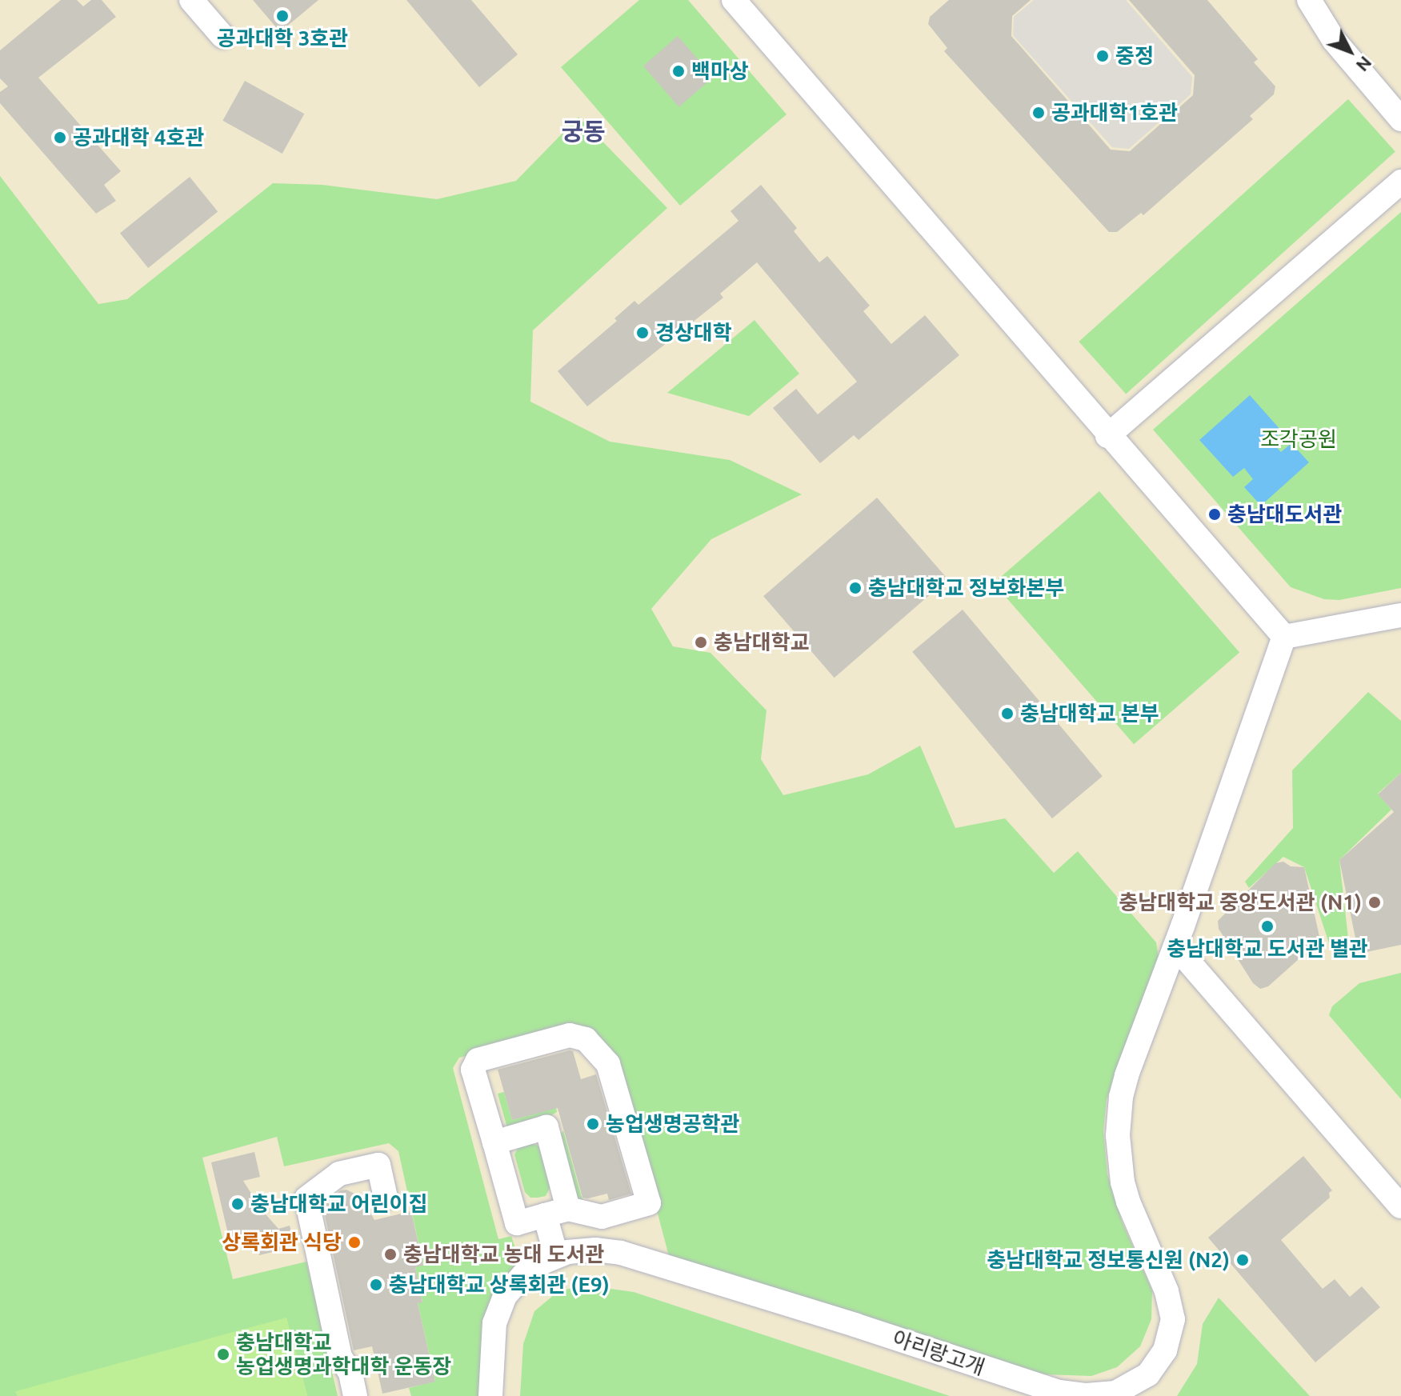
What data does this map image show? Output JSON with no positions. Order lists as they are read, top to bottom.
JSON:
{
  "streets": {
    "street": ["아리랑고개"]
  },
  "districts": ["궁동"],
  "parks": ["조각공원"],
  "places": [
    "공과대학 3호관",
    "중정",
    "백마상",
    "공과대학1호관",
    "공과대학 4호관",
    "경상대학",
    "충남대도서관",
    "충남대학교 정보화본부",
    "충남대학교",
    "충남대학교 본부",
    "충남대학교 중앙도서관 (N1)",
    "충남대학교 도서관 별관",
    "농업생명공학관",
    "충남대학교 어린이집",
    "상록회관 식당",
    "충남대학교 농대 도서관",
    "충남대학교 정보통신원 (N2)",
    "충남대학교 상록회관 (E9)",
    "충남대학교 농업생명과학대학 운동장"
  ],
  "north": "bottom right"
}
